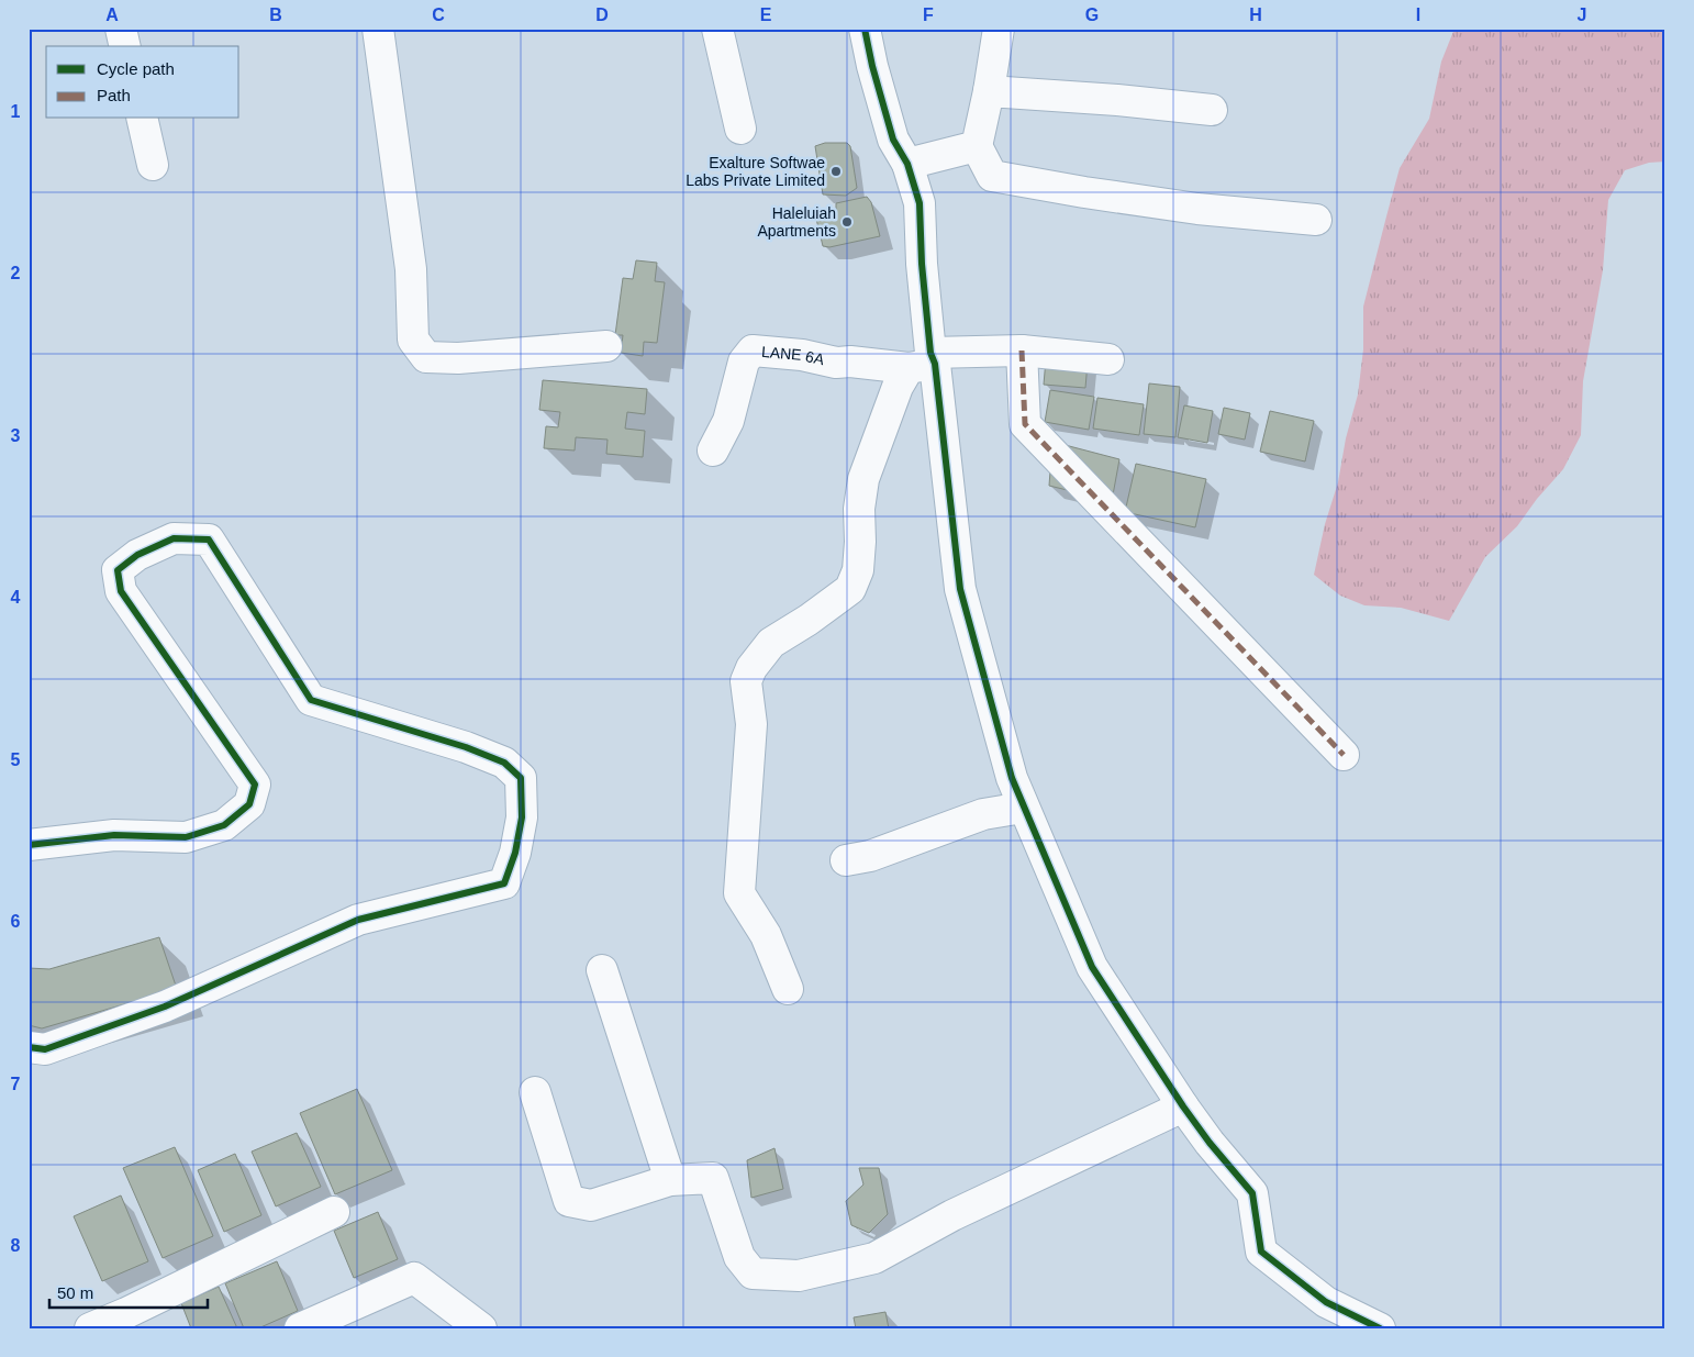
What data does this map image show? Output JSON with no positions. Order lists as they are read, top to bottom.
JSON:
{
  "streets": {
    "street": ["LANE 6A"]
  },
  "places": ["Exalture Softwae Labs Private Limited", "Haleluiah Apartments"],
  "legend": ["Cycle path", "Path"],
  "scale_bar": "50 m",
  "grid": {
    "columns": [
      "A",
      "B",
      "C",
      "D",
      "E",
      "F",
      "G",
      "H",
      "I",
      "J"
    ],
    "rows": [
      "1",
      "2",
      "3",
      "4",
      "5",
      "6",
      "7",
      "8"
    ]
  }
}
